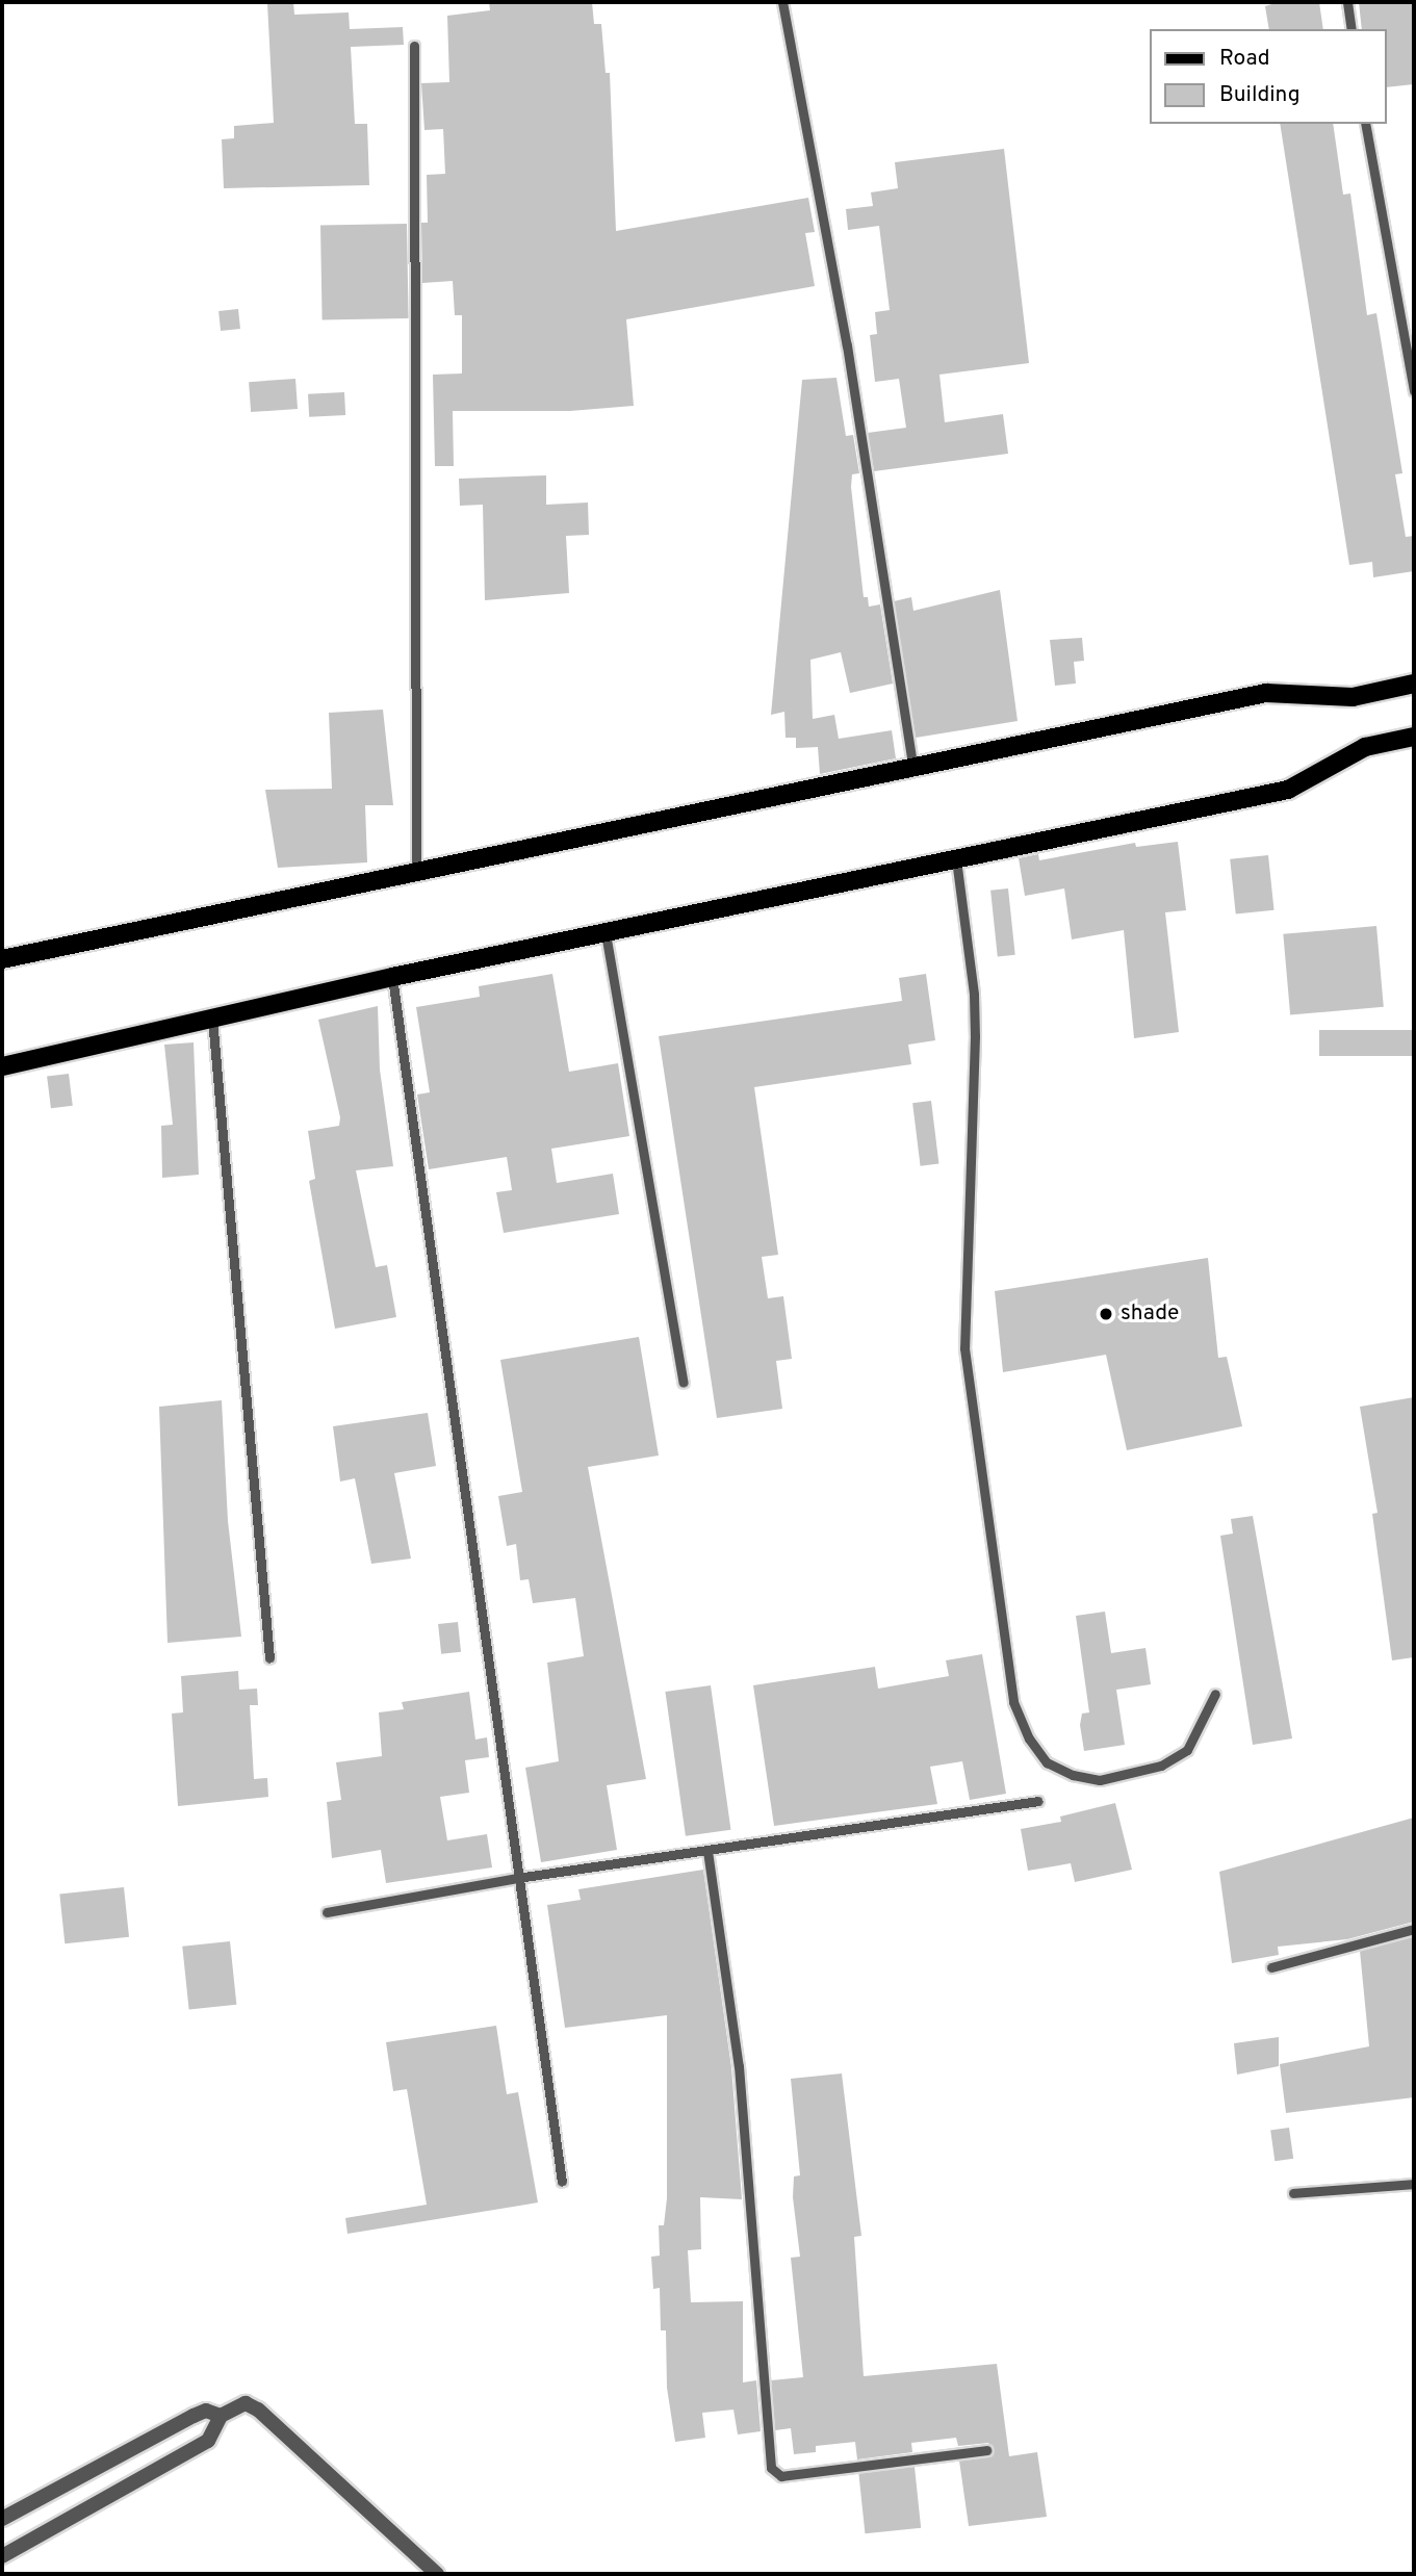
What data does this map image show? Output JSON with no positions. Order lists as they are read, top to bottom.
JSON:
{
  "places": ["shade"],
  "legend": ["Road", "Building"]
}
